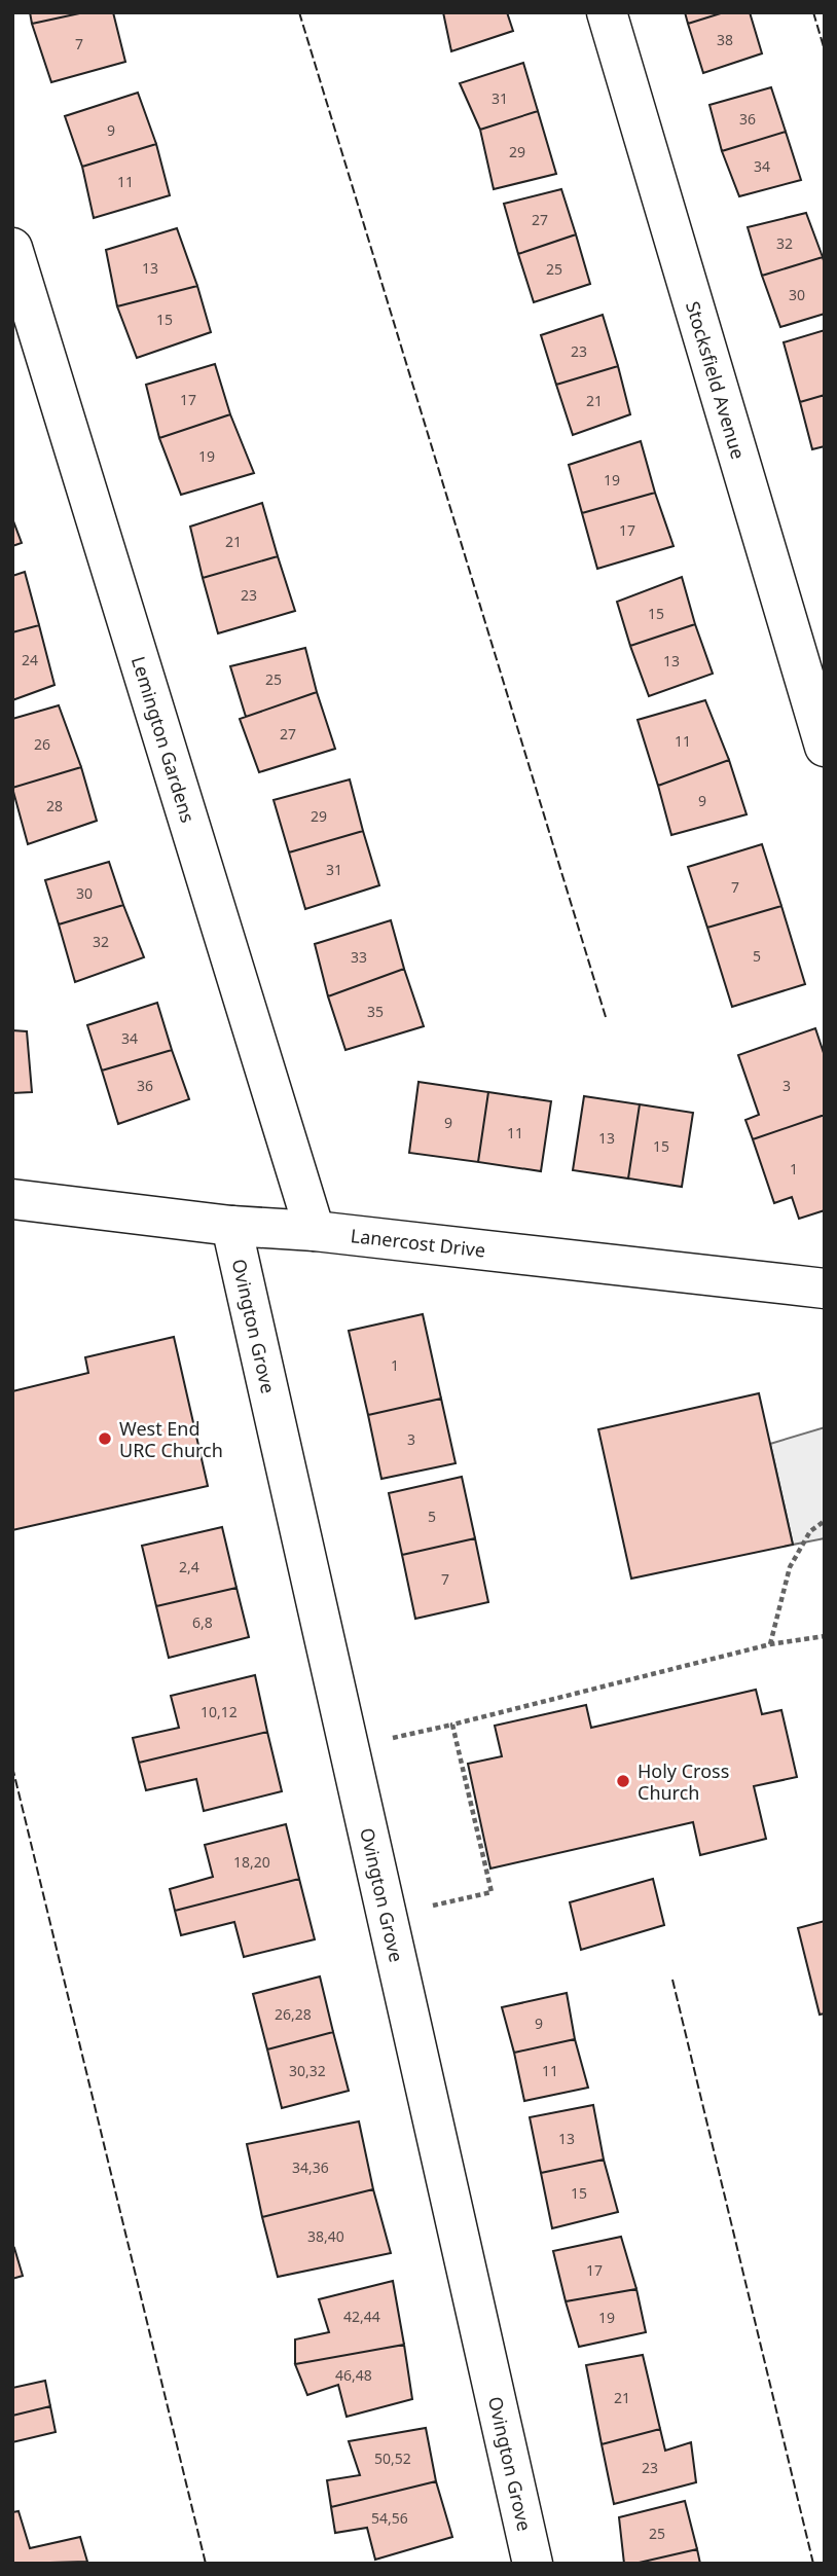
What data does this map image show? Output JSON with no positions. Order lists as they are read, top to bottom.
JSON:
{
  "streets": {
    "street": [
      "Stocksfield Avenue",
      "Lemington Gardens",
      "Lanercost Drive",
      "Ovington Grove"
    ]
  },
  "crossings": [
    ["Lemington Gardens", "Lanercost Drive"],
    ["Lanercost Drive", "Ovington Grove"]
  ],
  "places": ["West End URC Church", "Holy Cross Church"],
  "house_numbers": [
    "38",
    "7",
    "31",
    "36",
    "9",
    "29",
    "34",
    "11",
    "27",
    "32",
    "13",
    "25",
    "30",
    "15",
    "23",
    "17",
    "21",
    "19",
    "19",
    "17",
    "21",
    "23",
    "15",
    "24",
    "13",
    "25",
    "27",
    "11",
    "26",
    "9",
    "28",
    "29",
    "31",
    "7",
    "30",
    "32",
    "5",
    "33",
    "35",
    "34",
    "36",
    "3",
    "9",
    "11",
    "13",
    "15",
    "1",
    "1",
    "3",
    "5",
    "2,4",
    "7",
    "6,8",
    "10,12",
    "18,20",
    "26,28",
    "9",
    "30,32",
    "11",
    "13",
    "34,36",
    "15",
    "38,40",
    "17",
    "42,44",
    "19",
    "46,48",
    "21",
    "50,52",
    "23",
    "54,56",
    "25"
  ]
}
